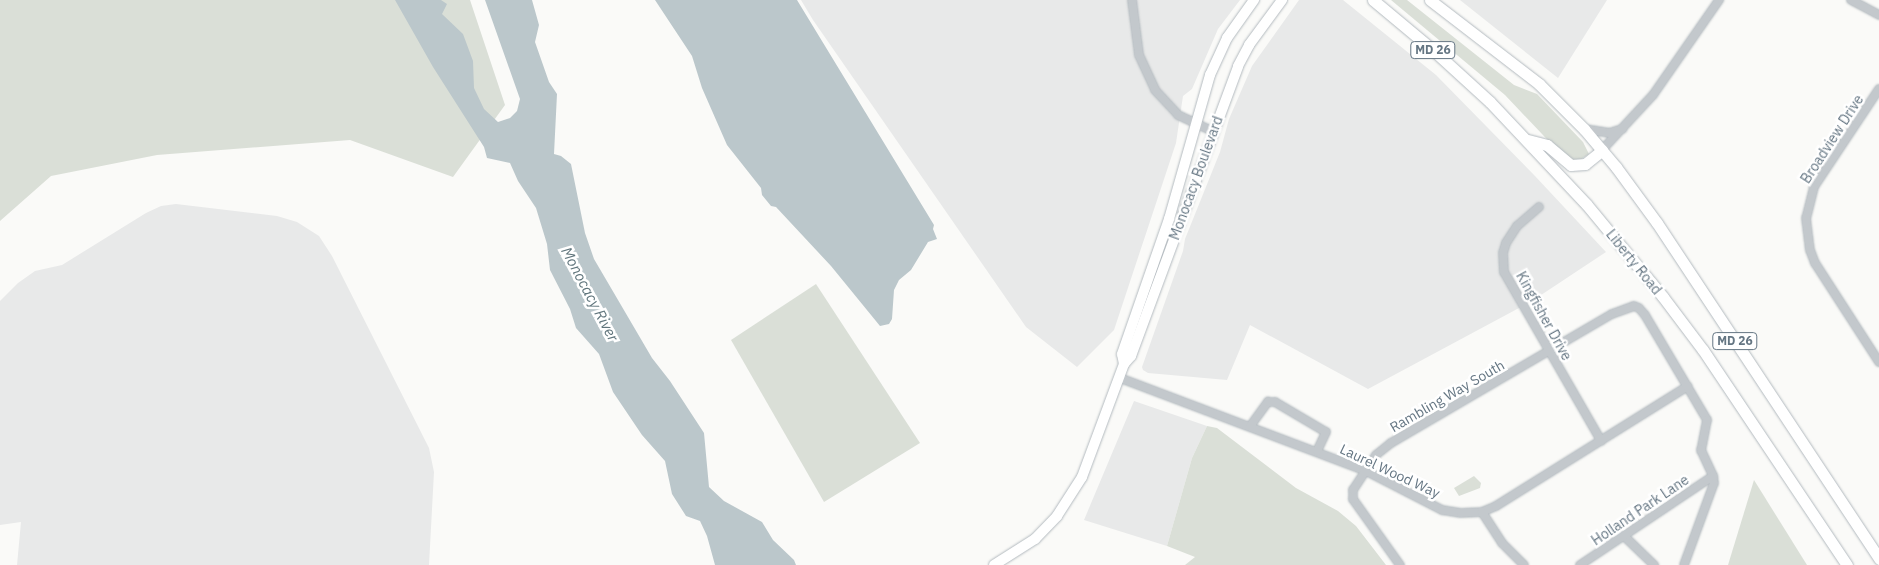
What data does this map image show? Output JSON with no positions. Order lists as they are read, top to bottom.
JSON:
{
  "streets": {
    "main road": ["MD 26", "Monocacy Boulevard", "Liberty Road"],
    "street": [
      "Broadview Drive",
      "Kingfisher Drive",
      "Rambling Way South",
      "Laurel Wood Way",
      "Holland Park Lane"
    ]
  },
  "crossings": [
    ["Monocacy Boulevard", "Laurel Wood Way"],
    ["Kingfisher Drive", "Rambling Way South"],
    ["Kingfisher Drive", "Laurel Wood Way"],
    ["Rambling Way South", "Laurel Wood Way"]
  ],
  "water": ["Monocacy River"]
}
